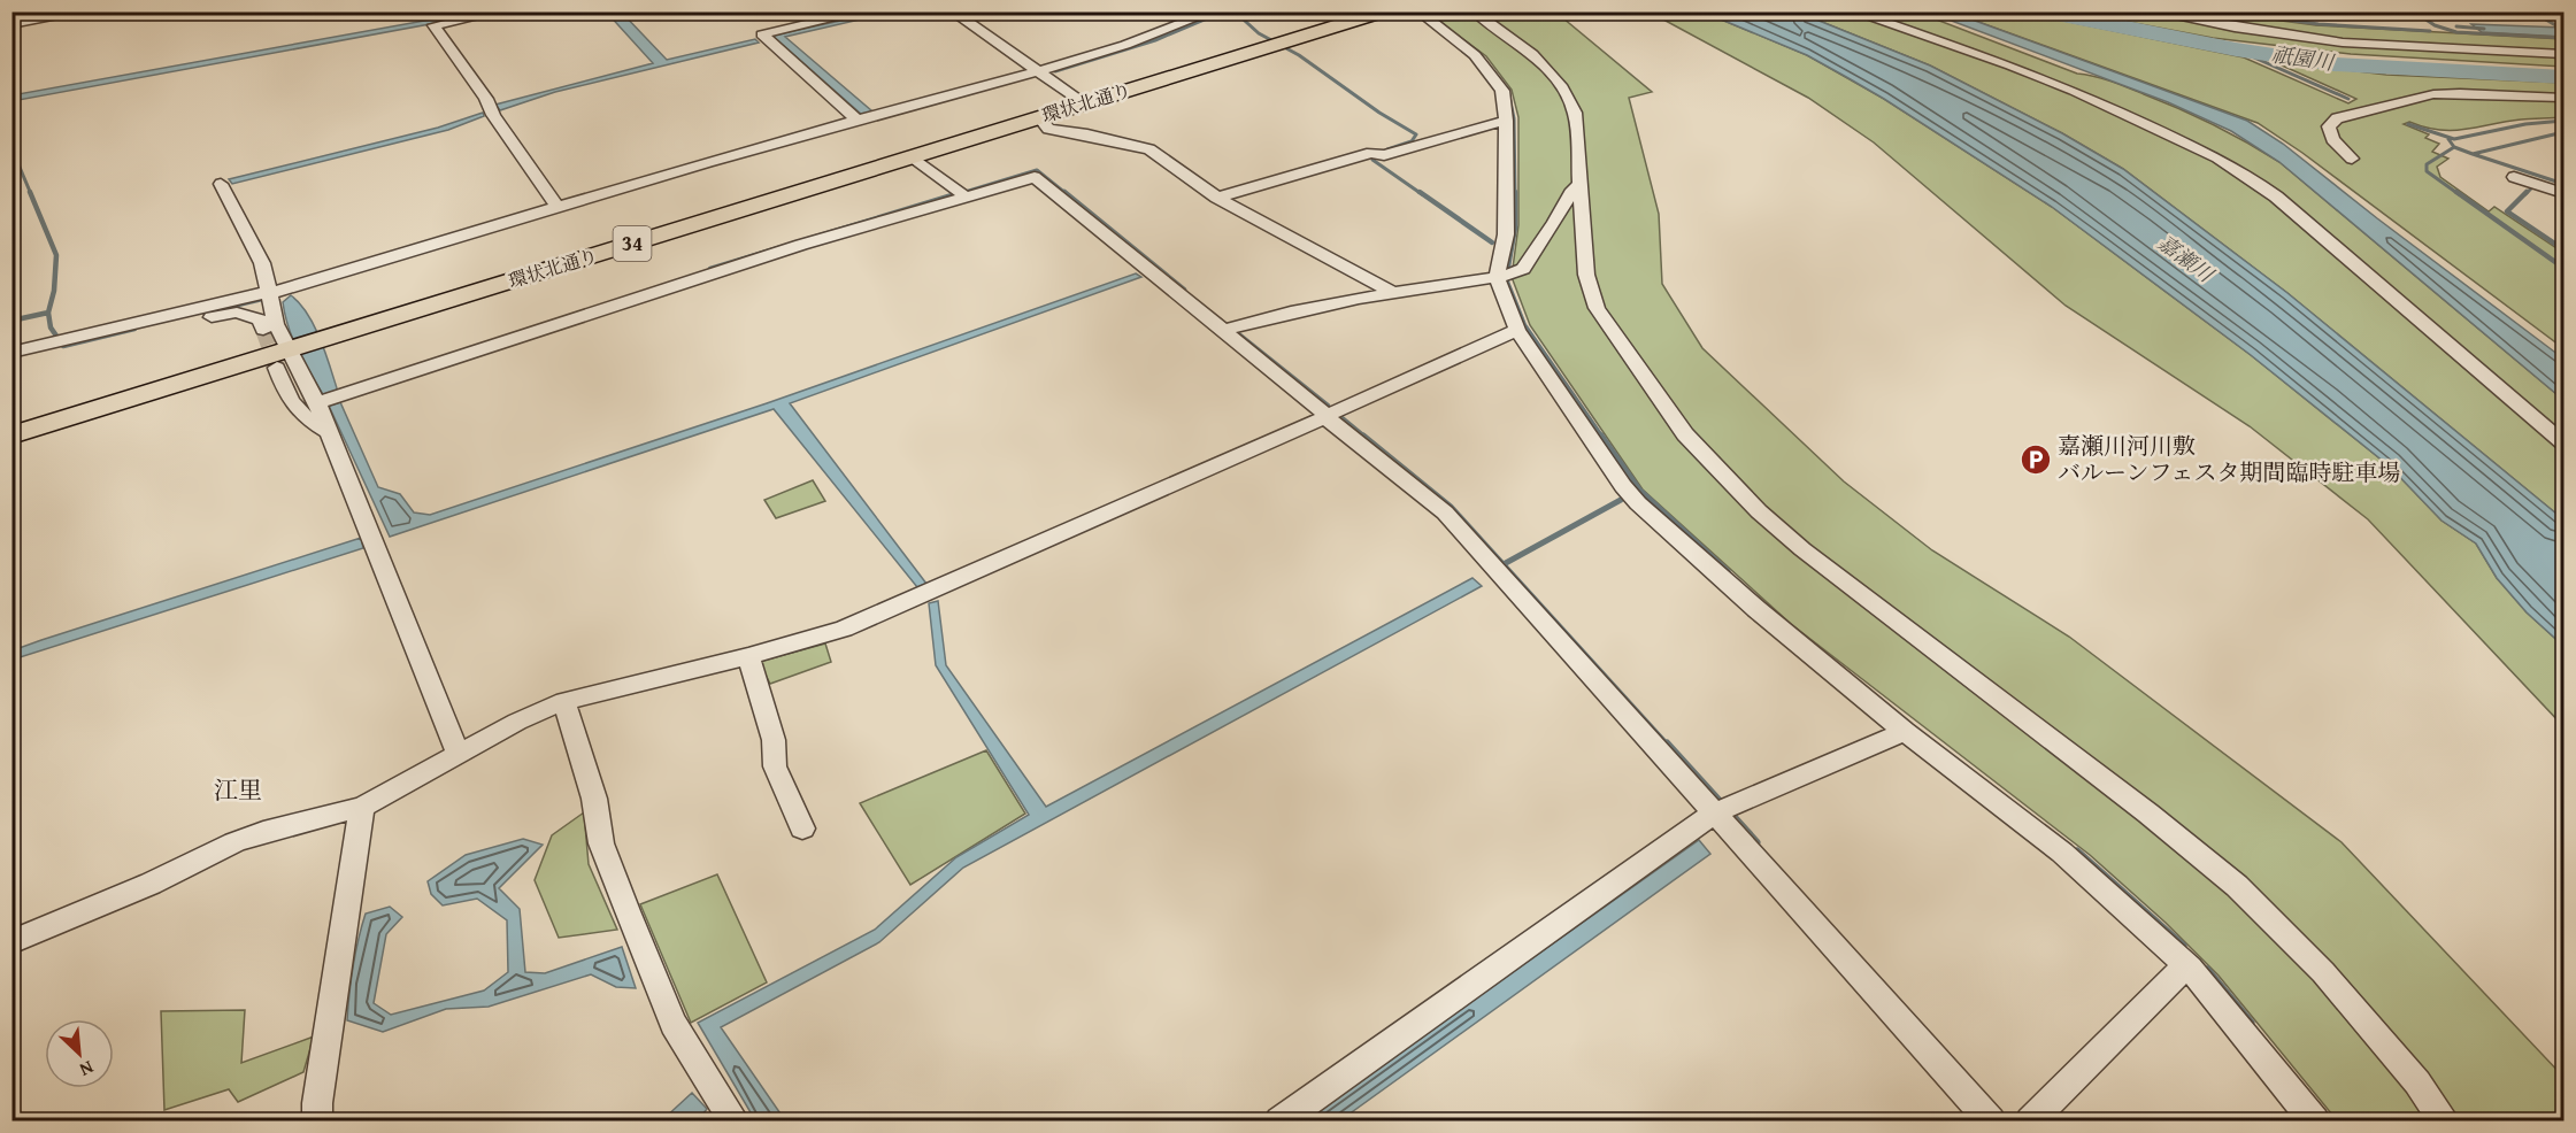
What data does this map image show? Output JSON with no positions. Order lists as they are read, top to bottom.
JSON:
{
  "streets": {
    "highway": ["環状北通り", "34"]
  },
  "crossings": [
    ["環状北通り", "34"]
  ],
  "districts": ["江里"],
  "water": ["祇園川", "嘉瀬川"],
  "places": {
    "parking": ["嘉瀬川河川敷 バルーンフェスタ期間臨時駐車場"]
  },
  "north": "bottom right"
}
